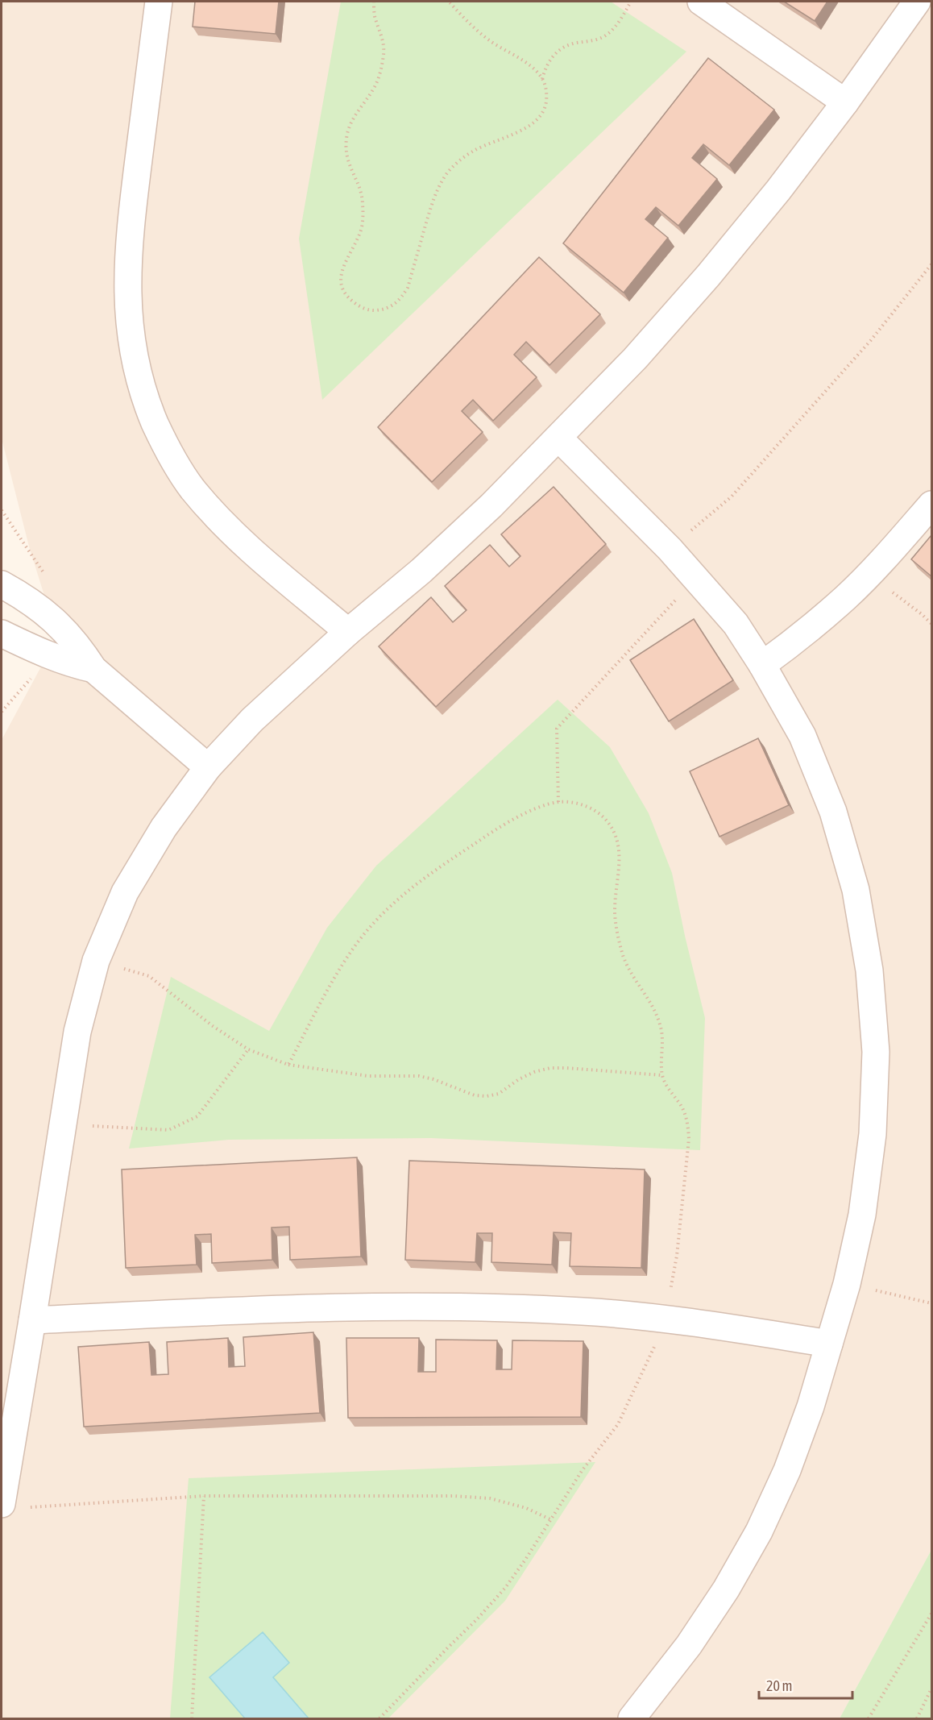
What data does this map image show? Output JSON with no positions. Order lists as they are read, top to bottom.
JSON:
{
  "scale_bar": "20 m"
}
